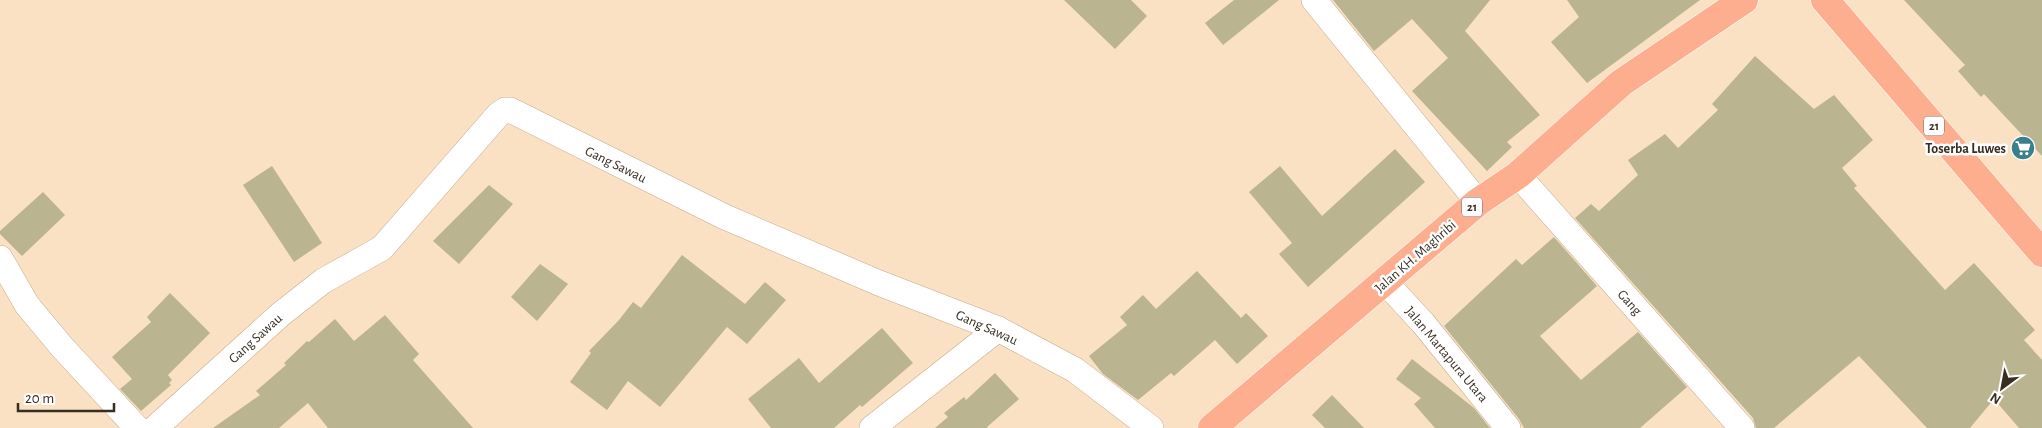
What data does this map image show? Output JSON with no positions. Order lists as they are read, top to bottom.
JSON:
{
  "streets": {
    "highway": ["21", "Jalan KH. Maghribi"],
    "street": ["Gang Sawau", "Gang", "Jalan Martapura Utara"]
  },
  "crossings": [
    ["Jalan KH. Maghribi", "Gang"],
    ["Jalan KH. Maghribi", "Jalan Martapura Utara"]
  ],
  "places": {
    "supermarket": ["Toserba Luwes"]
  },
  "scale_bar": "20 m",
  "north": "bottom left"
}
